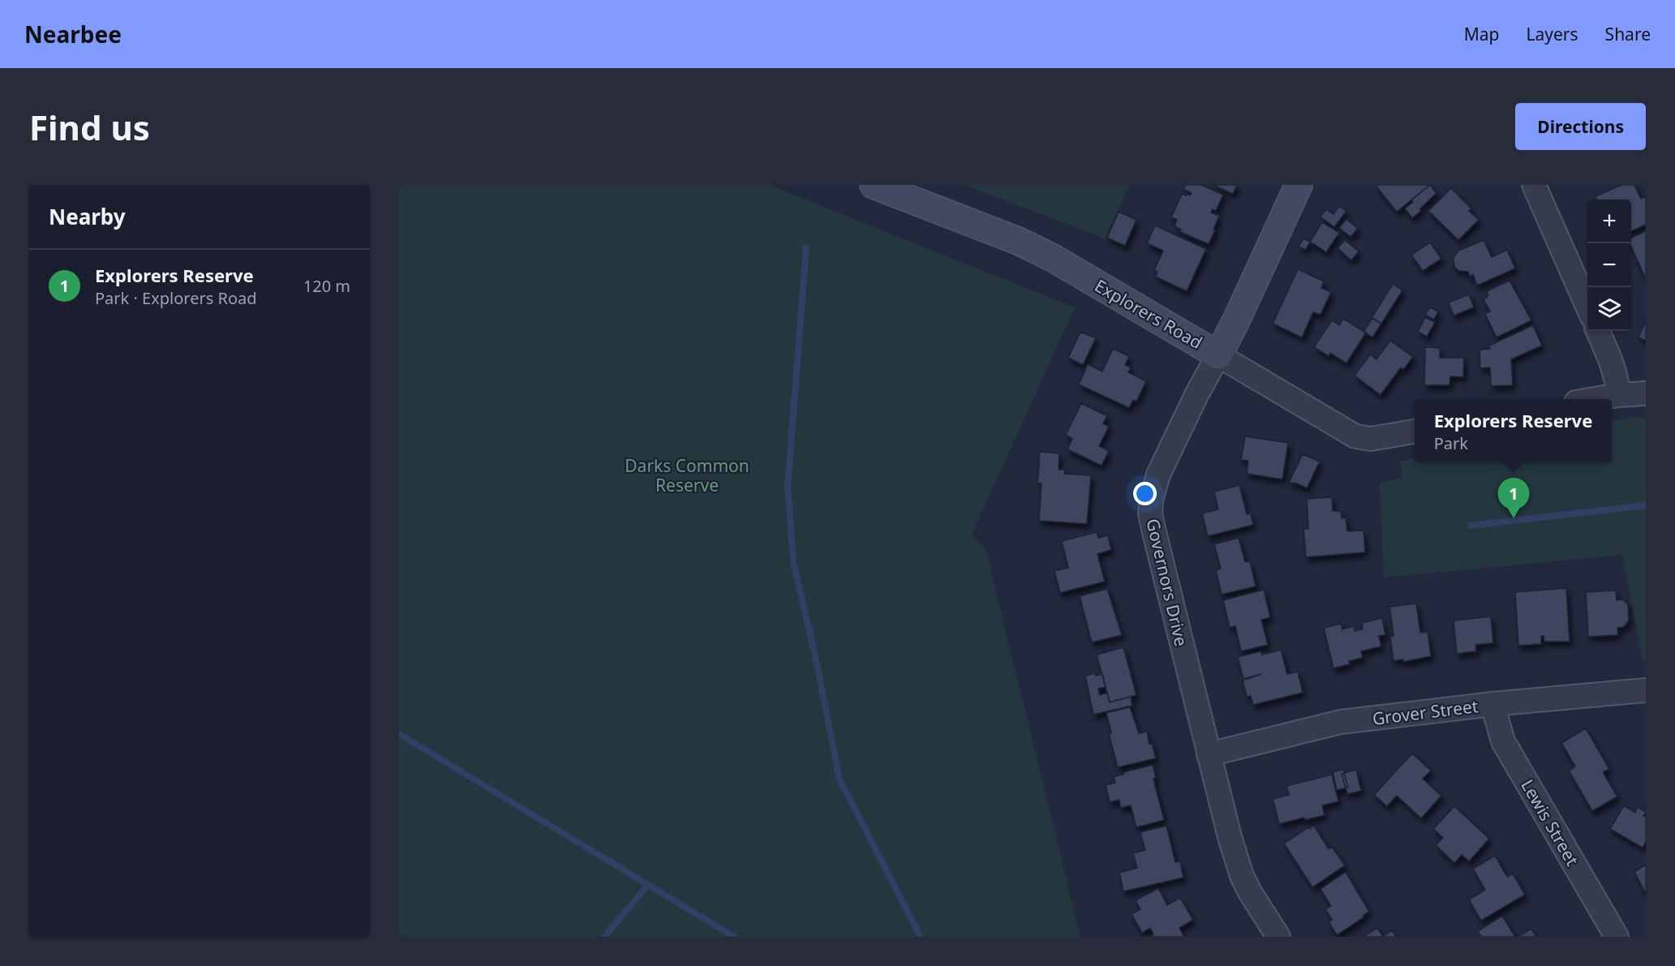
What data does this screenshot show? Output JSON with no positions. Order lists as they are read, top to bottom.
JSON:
{
  "streets": {
    "main road": ["Explorers Road", "Governors Drive"],
    "street": ["Grover Street", "Lewis Street"]
  },
  "crossings": [
    ["Explorers Road", "Governors Drive"],
    ["Governors Drive", "Grover Street"],
    ["Grover Street", "Lewis Street"]
  ],
  "parks": ["Darks Common Reserve"],
  "page": {
    "header": "Nearbee",
    "nav": ["Map", "Layers", "Share"],
    "buttons": "Directions",
    "title": "Find us",
    "heading": "Nearby",
    "map_buttons": ["+", "−"],
    "list": [
      {
        "mark": "1",
        "name": "Explorers Reserve",
        "note": "Park · Explorers Road",
        "value": "120 m"
      }
    ],
    "popup": ["Explorers Reserve", "Park"],
    "pins": "1"
  }
}
